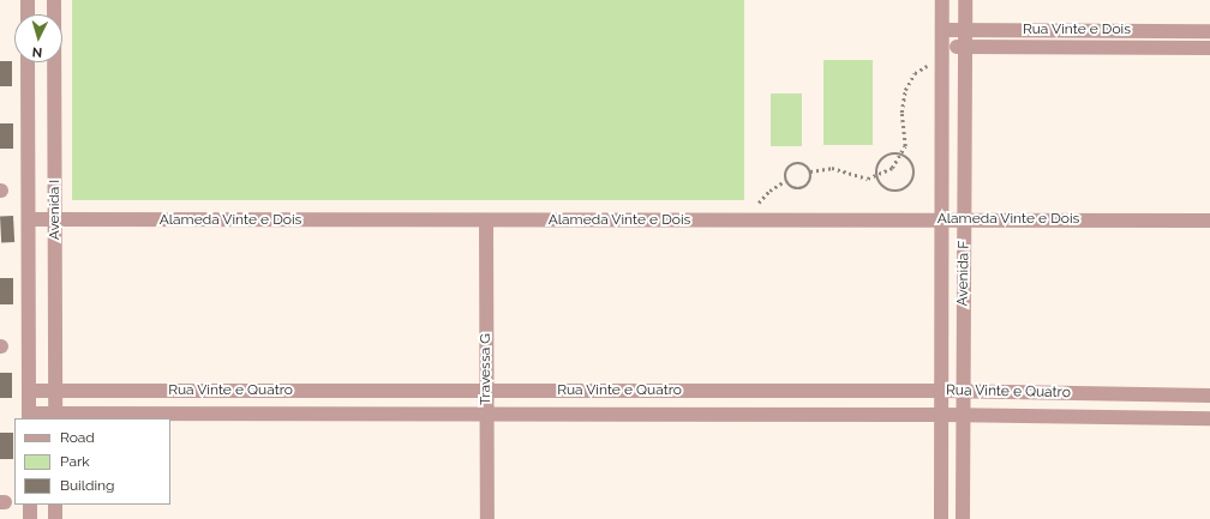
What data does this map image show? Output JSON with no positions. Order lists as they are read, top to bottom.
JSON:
{
  "streets": {
    "street": [
      "Rua Vinte e Dois",
      "Avenida I",
      "Alameda Vinte e Dois",
      "Avenida F",
      "Travessa G",
      "Rua Vinte e Quatro"
    ]
  },
  "crossings": [
    ["Rua Vinte e Dois", "Avenida F"],
    ["Avenida I", "Alameda Vinte e Dois"],
    ["Avenida I", "Rua Vinte e Quatro"],
    ["Alameda Vinte e Dois", "Avenida F"],
    ["Alameda Vinte e Dois", "Travessa G"],
    ["Avenida F", "Rua Vinte e Quatro"],
    ["Travessa G", "Rua Vinte e Quatro"]
  ],
  "legend": ["Road", "Park", "Building"],
  "north": "bottom"
}
